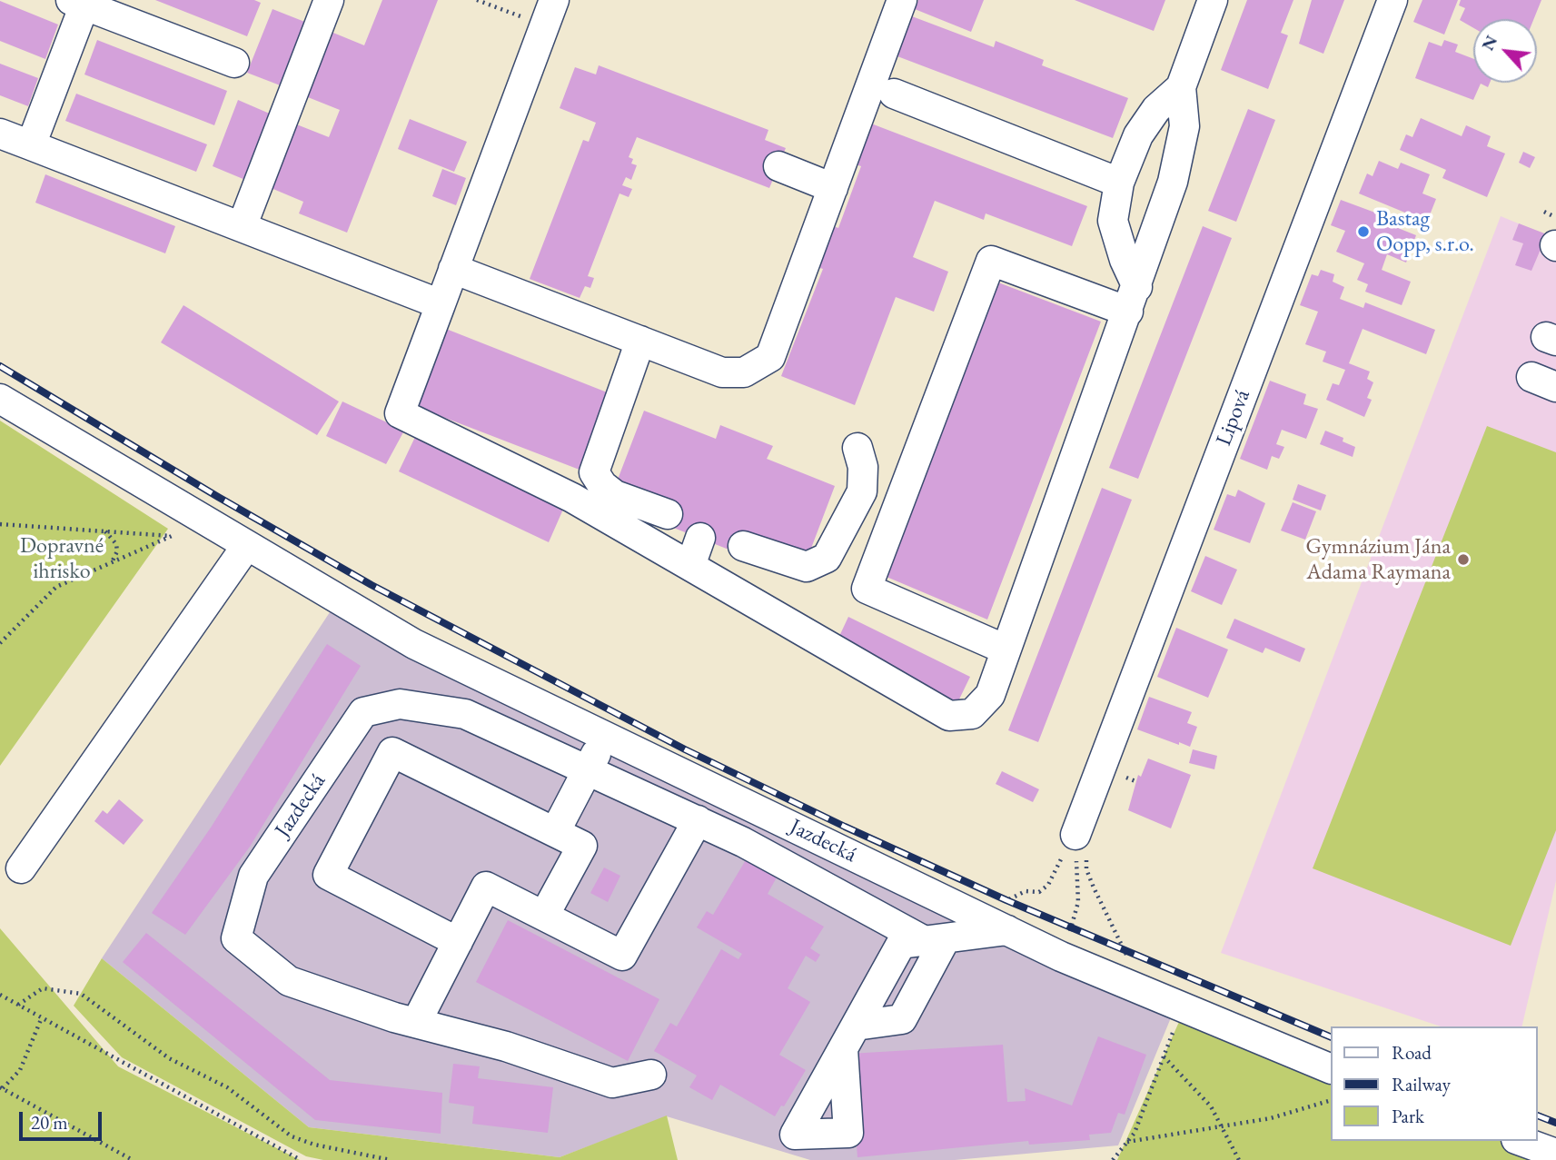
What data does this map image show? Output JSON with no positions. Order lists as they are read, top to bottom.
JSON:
{
  "streets": {
    "street": ["Lipová", "Jazdecká"]
  },
  "parks": ["Dopravné ihrisko"],
  "places": ["Bastag Oopp, s.r.o.", "Gymnázium Jána Adama Raymana"],
  "legend": ["Road", "Railway", "Park"],
  "scale_bar": "20 m",
  "north": "top left"
}
